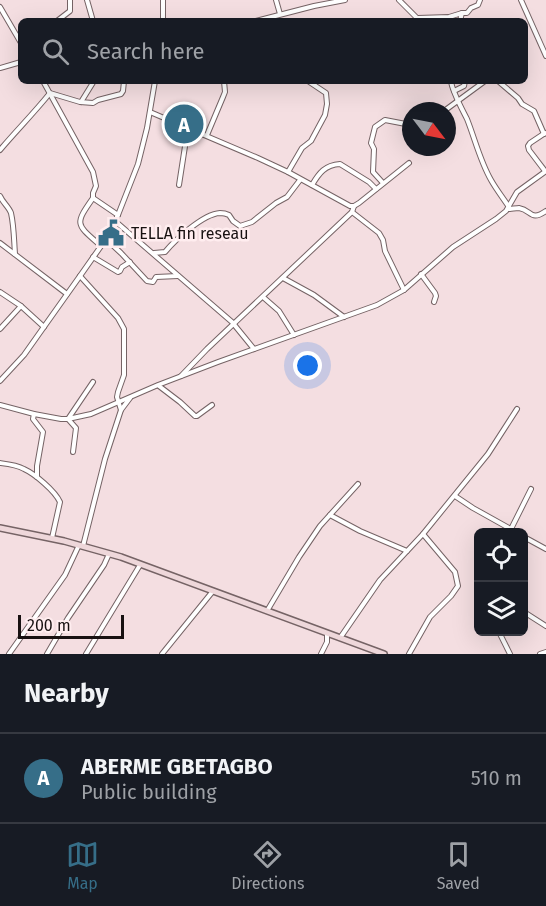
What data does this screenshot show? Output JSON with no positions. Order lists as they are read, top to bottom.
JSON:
{
  "places": {
    "public building": ["TELLA fin reseau"]
  },
  "scale_bar": "200 m",
  "north": "bottom right",
  "page": {
    "search": "Search here",
    "pins": "A",
    "scale": "200 m",
    "heading": "Nearby",
    "list": [
      {
        "mark": "A",
        "name": "ABERME GBETAGBO",
        "note": "Public building",
        "value": "510 m"
      }
    ],
    "nav": ["Map", "Directions", "Saved"]
  }
}
